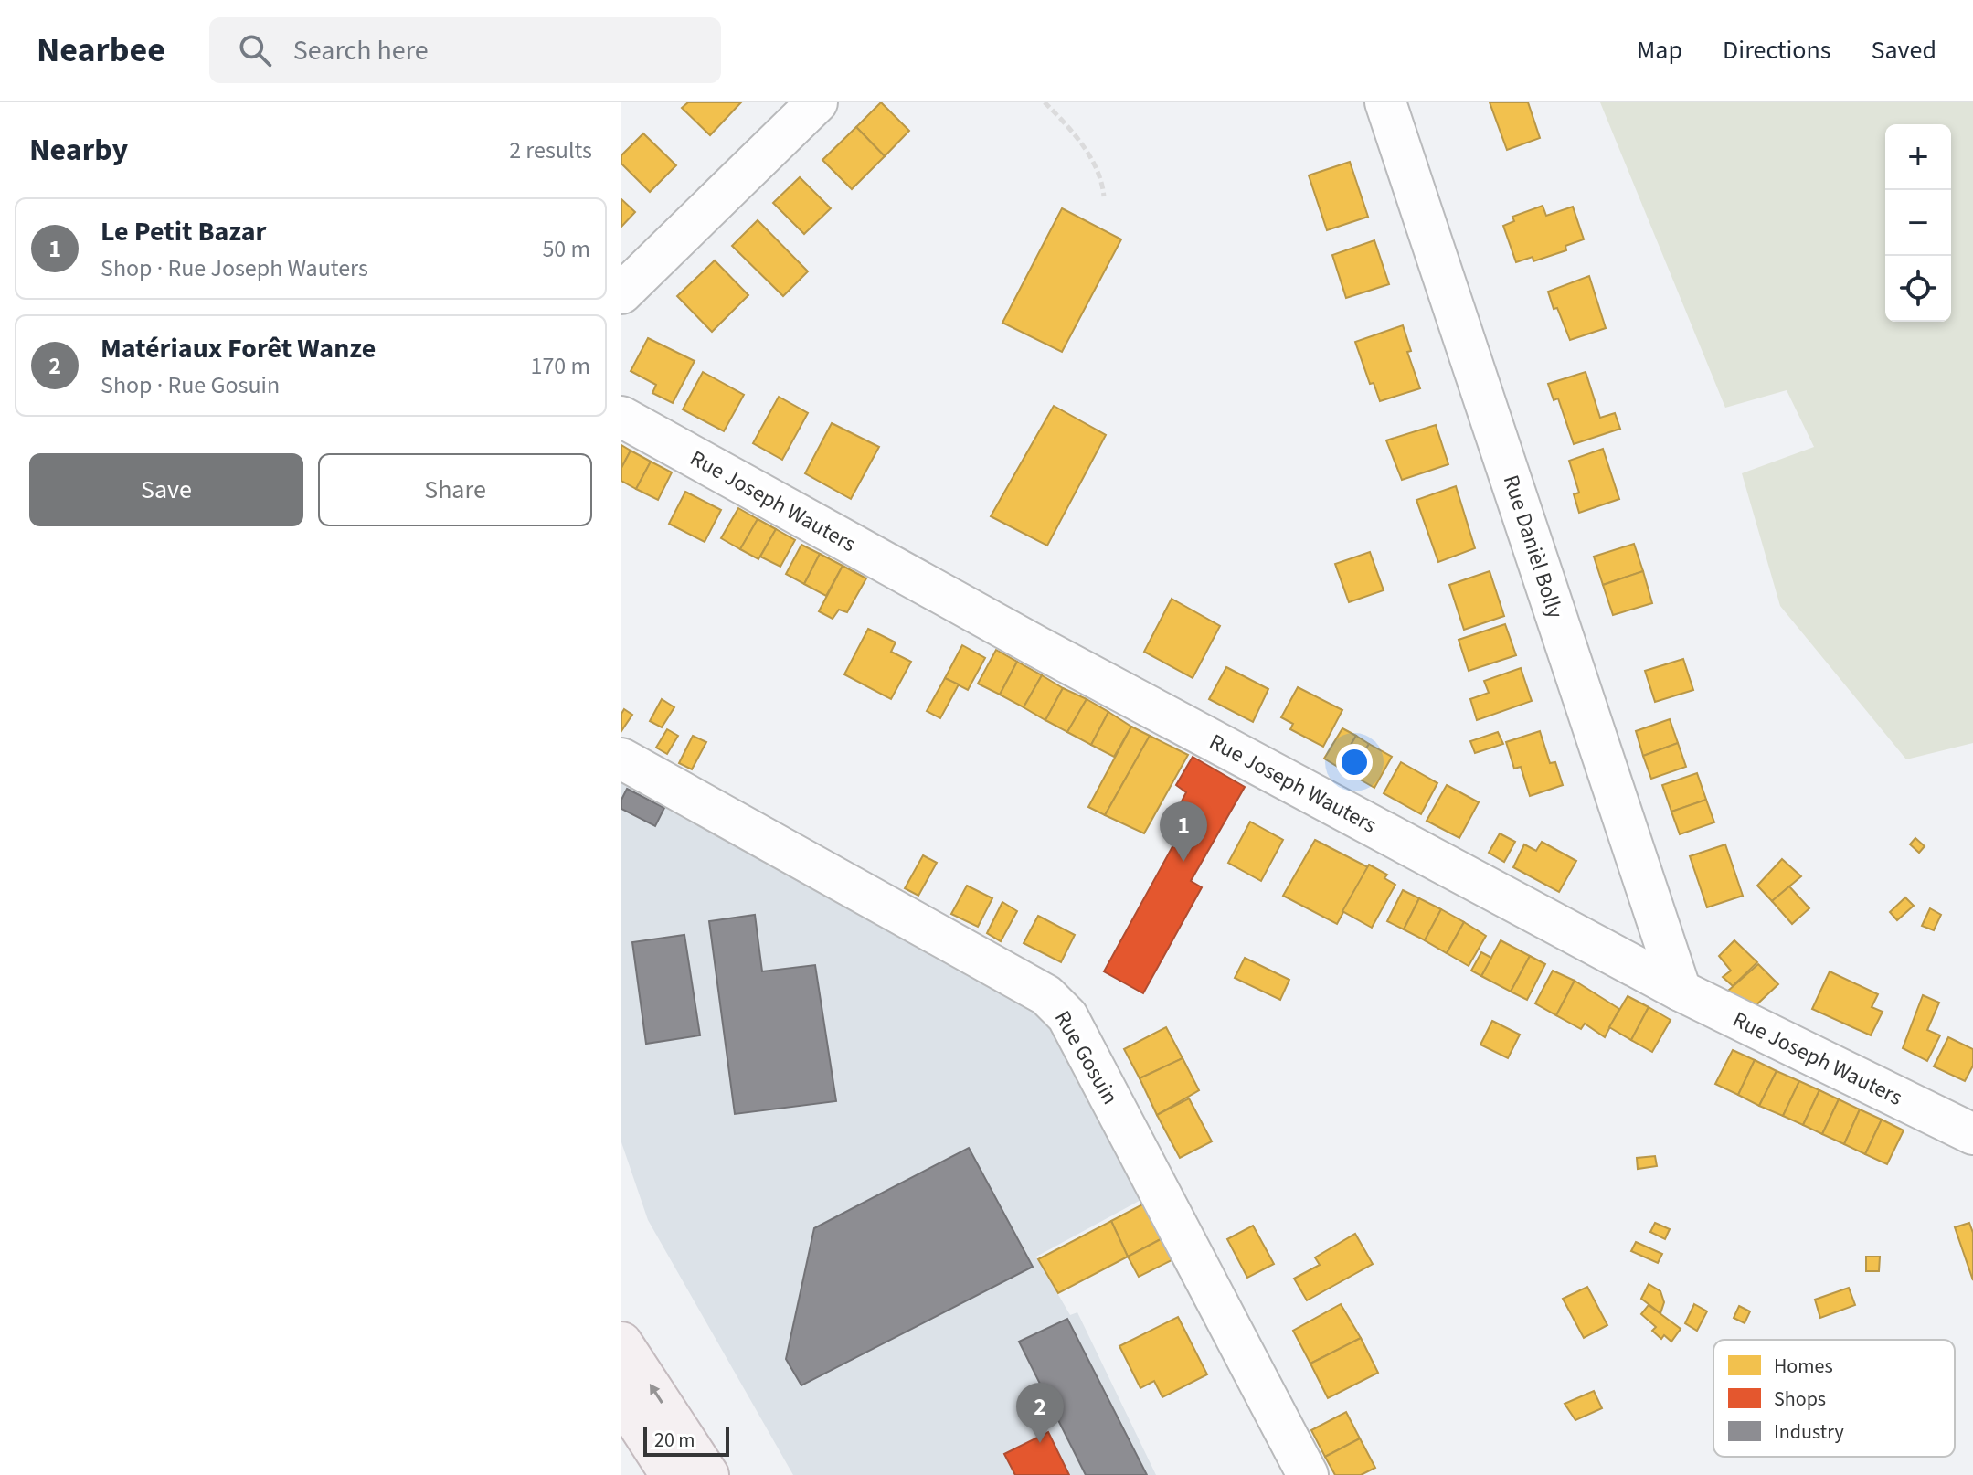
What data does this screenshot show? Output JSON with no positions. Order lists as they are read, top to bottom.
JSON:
{
  "streets": {
    "street": ["Rue Joseph Wauters", "Rue Danièl Bolly", "Rue Gosuin"]
  },
  "crossings": [
    ["Rue Joseph Wauters", "Rue Danièl Bolly"]
  ],
  "legend": ["Homes", "Shops", "Industry"],
  "scale_bar": "20 m",
  "page": {
    "header": "Nearbee",
    "search": "Search here",
    "nav": ["Map", "Directions", "Saved"],
    "heading": ["Nearby", "2 results"],
    "map_buttons": ["+", "−"],
    "list": [
      {
        "mark": "1",
        "name": "Le Petit Bazar",
        "note": "Shop · Rue Joseph Wauters",
        "value": "50 m"
      },
      {
        "mark": "2",
        "name": "Matériaux Forêt Wanze",
        "note": "Shop · Rue Gosuin",
        "value": "170 m"
      }
    ],
    "buttons": ["Save", "Share"],
    "pins": ["1", "2"],
    "scale": "20 m"
  }
}
